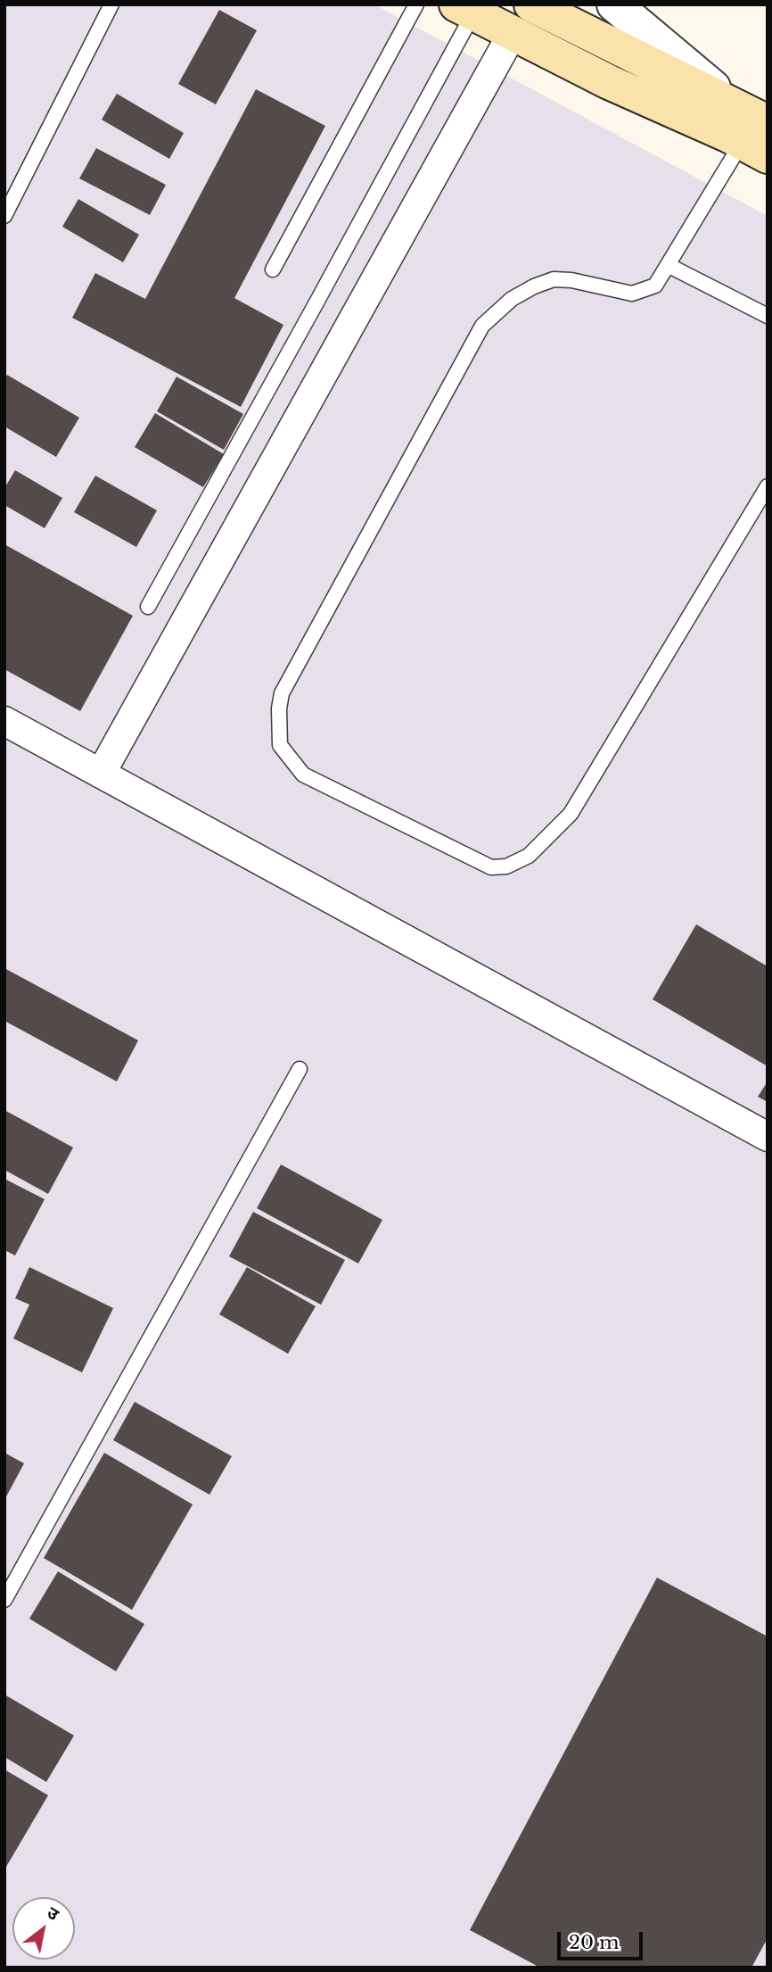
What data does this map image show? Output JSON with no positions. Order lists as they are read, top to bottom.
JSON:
{
  "scale_bar": "20 m",
  "north": "top right"
}
